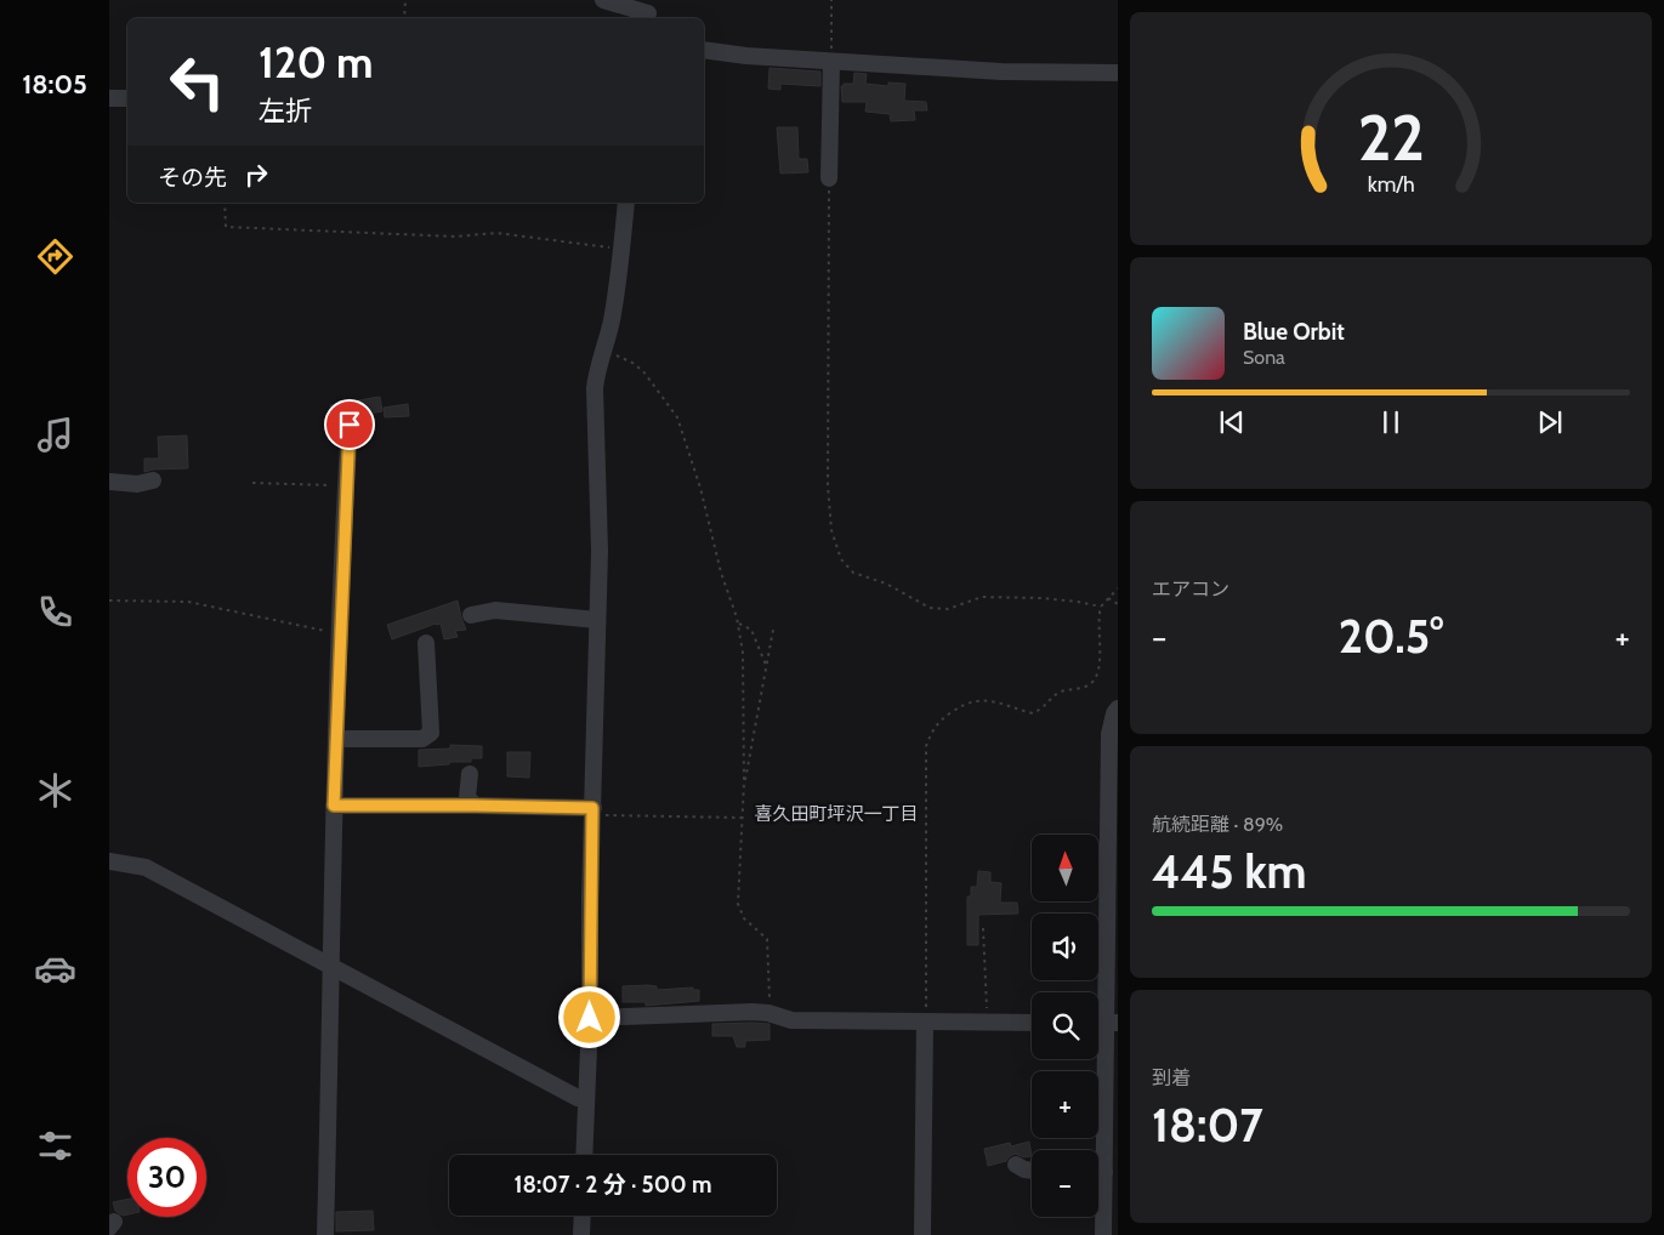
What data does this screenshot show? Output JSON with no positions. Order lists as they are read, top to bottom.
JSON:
{
  "districts": ["喜久田町坪沢一丁目"],
  "north": "top",
  "page": {
    "tabs": "18:05",
    "turn": ["120 m", "左折"],
    "then": "その先",
    "song": ["Blue Orbit", "Sona"],
    "tile": [
      "エアコン",
      ["航続距離 · 89%", "445 km"],
      ["到着", "18:07"]
    ],
    "heat": ["−", "20.5°", "+"],
    "map_buttons": ["+", "−"],
    "limit": "30",
    "trip": "18:07 · 2 分 · 500 m",
    "gauge": ["22", "km/h"]
  }
}
